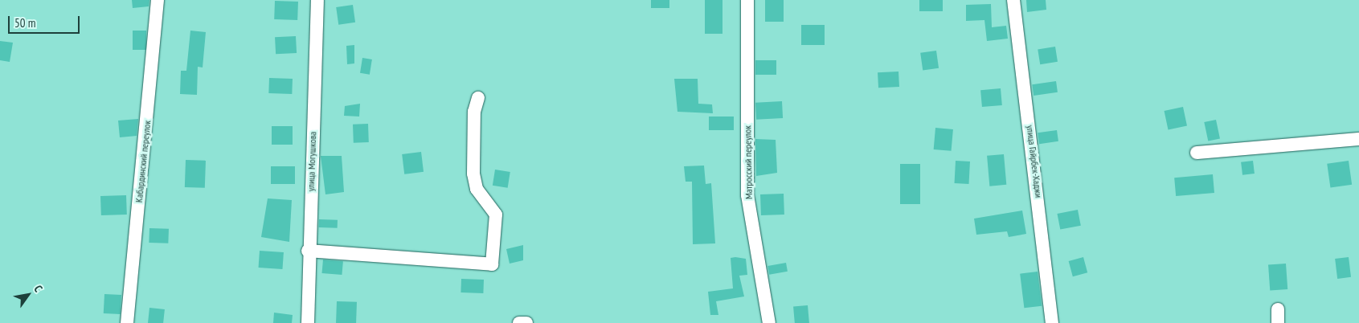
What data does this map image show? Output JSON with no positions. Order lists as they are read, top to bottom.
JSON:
{
  "streets": {
    "street": [
      "Кабардинский переулок",
      "улица Могушкова",
      "улица Гайрбек-Хаджи",
      "Матросский переулок"
    ]
  },
  "scale_bar": "50 m",
  "north": "top right"
}
